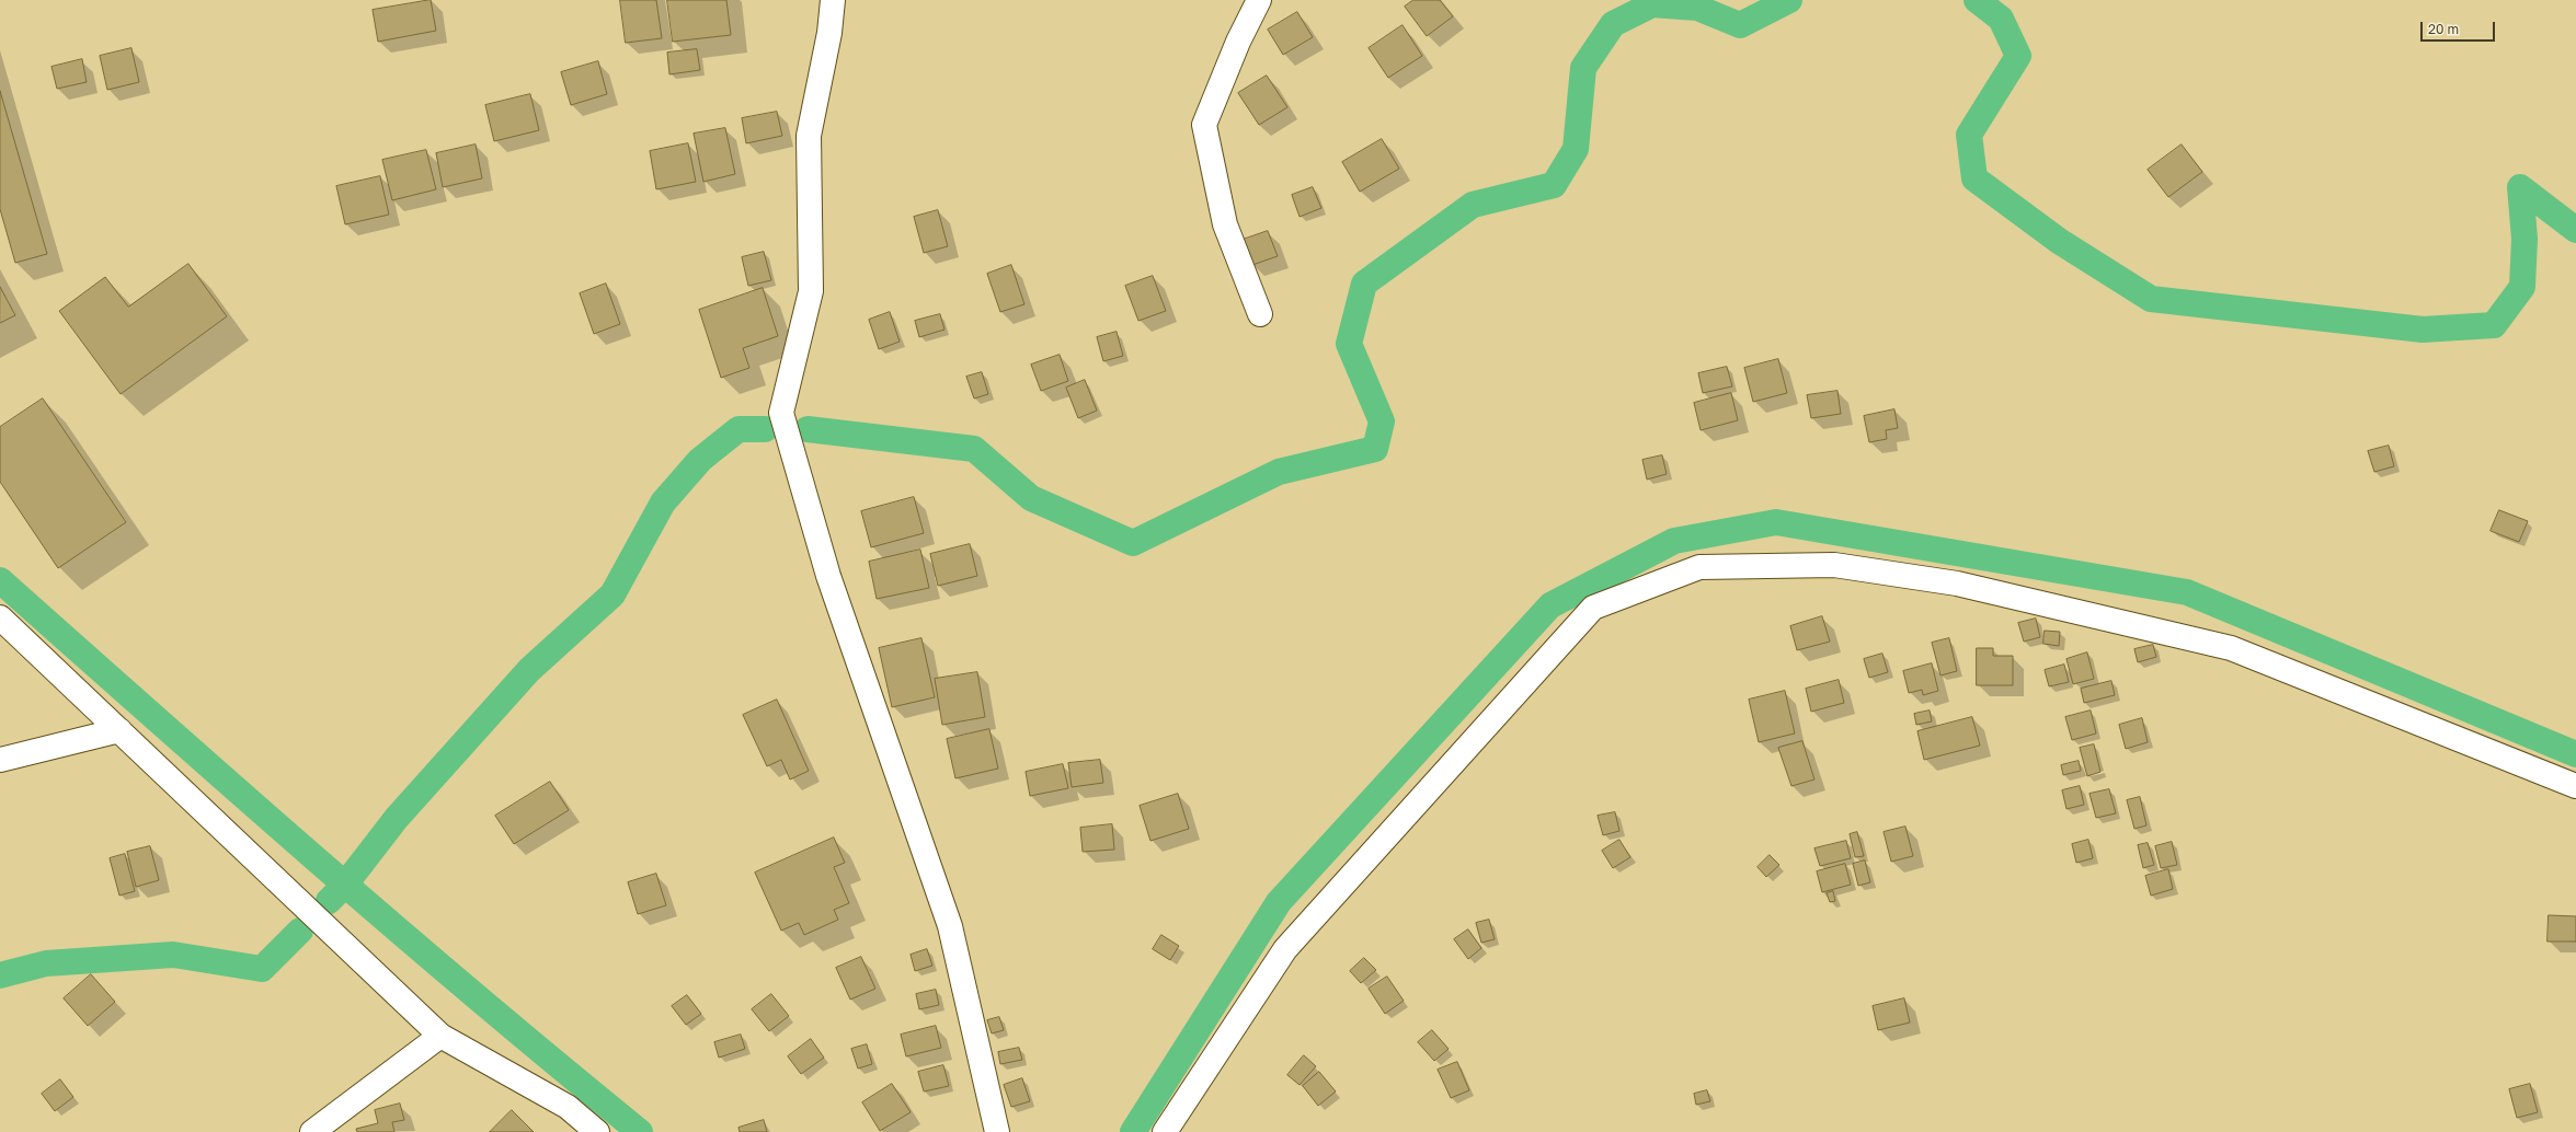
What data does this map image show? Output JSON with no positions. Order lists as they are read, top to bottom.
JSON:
{
  "scale_bar": "20 m"
}
